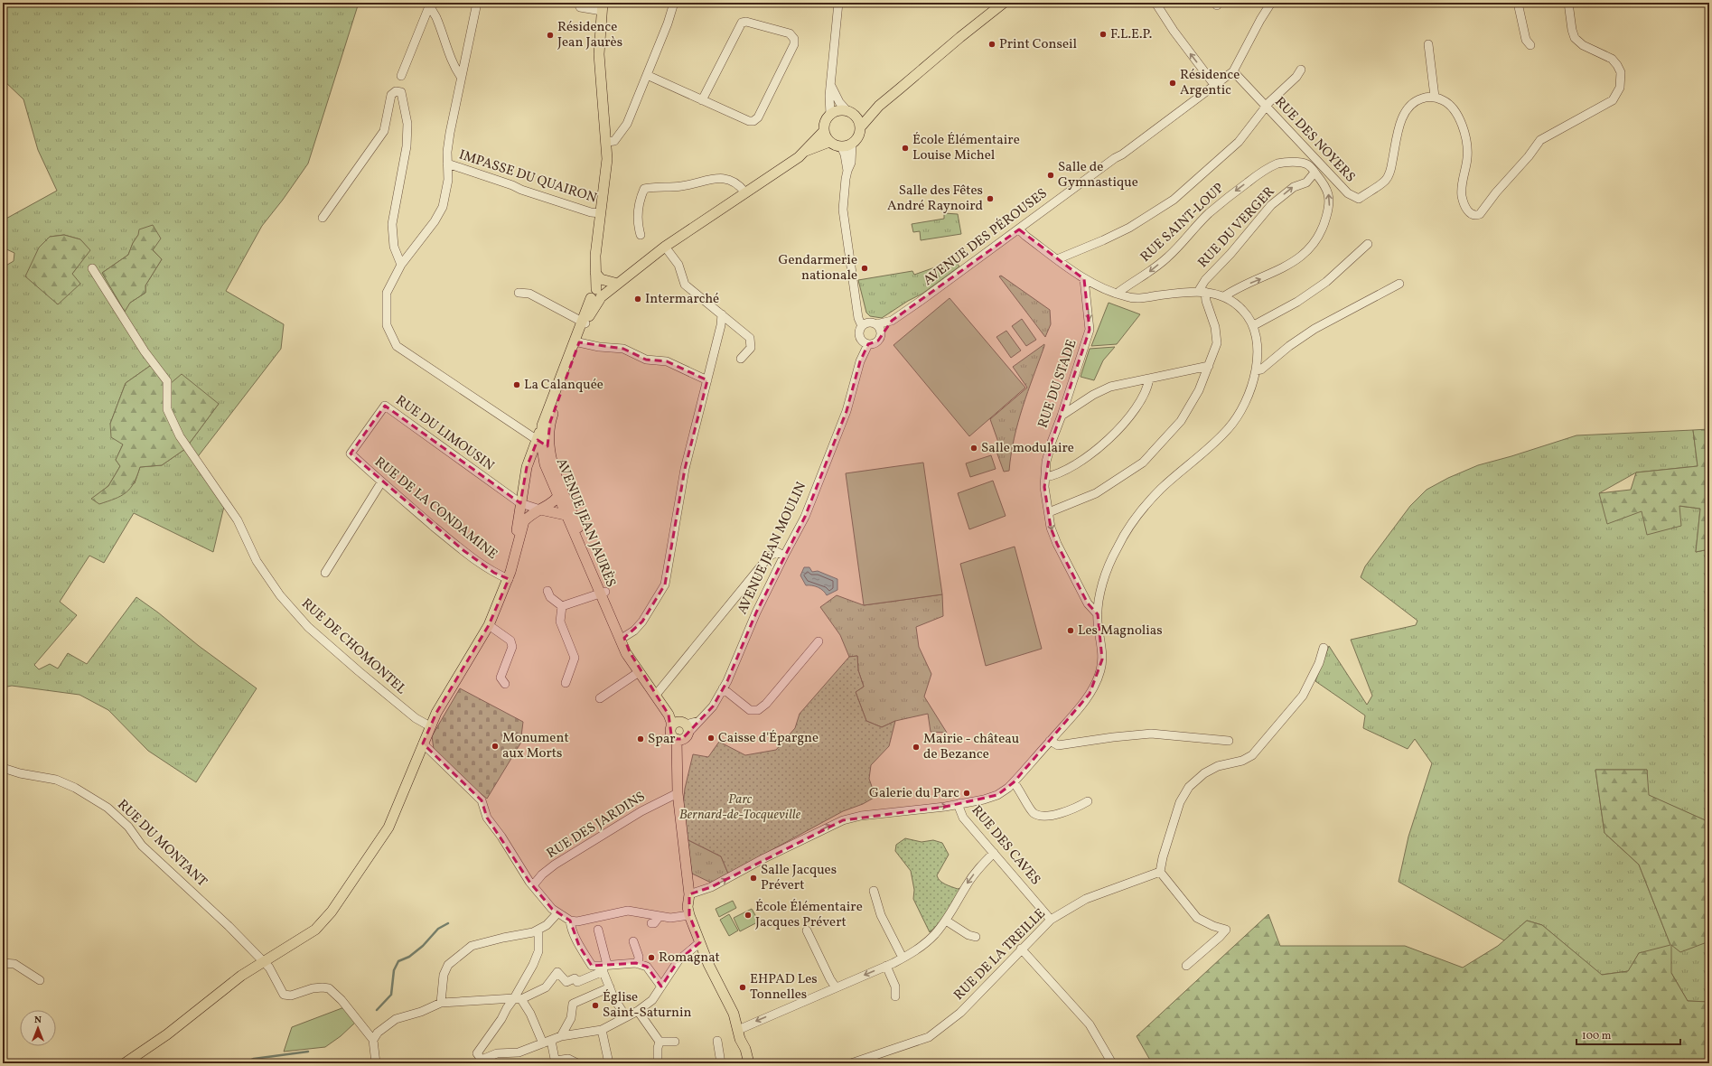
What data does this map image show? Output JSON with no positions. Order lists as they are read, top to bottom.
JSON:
{
  "streets": {
    "main road": ["AVENUE JEAN JAURÈS"],
    "street": [
      "RUE DES NOYERS",
      "IMPASSE DU QUAIRON",
      "RUE SAINT-LOUP",
      "RUE DU VERGER",
      "AVENUE DES PÉROUSES",
      "RUE DU STADE",
      "RUE DU LIMOUSIN",
      "RUE DE LA CONDAMINE",
      "AVENUE JEAN MOULIN",
      "RUE DE CHOMONTEL",
      "RUE DES JARDINS",
      "RUE DU MONTANT",
      "RUE DES CAVES",
      "RUE DE LA TREILLE"
    ]
  },
  "crossings": [
    ["RUE DES NOYERS", "AVENUE DES PÉROUSES"],
    ["IMPASSE DU QUAIRON", "AVENUE JEAN JAURÈS"],
    ["AVENUE DES PÉROUSES", "AVENUE JEAN MOULIN"],
    ["RUE DU LIMOUSIN", "RUE DE LA CONDAMINE"],
    ["AVENUE JEAN JAURÈS", "AVENUE JEAN MOULIN"],
    ["AVENUE JEAN JAURÈS", "RUE DES JARDINS"],
    ["RUE DES CAVES", "RUE DE LA TREILLE"]
  ],
  "one_way": ["RUE DU STADE"],
  "parks": ["Parc Bernard-de-Tocqueville"],
  "places": [
    "F.L.E.P.",
    "Résidence Jean Jaurès",
    "Print Conseil",
    "Résidence Argentic",
    "École Élémentaire Louise Michel",
    "Salle de Gymnastique",
    "Salle des Fêtes André Raynoird",
    "Gendarmerie nationale",
    "Intermarché",
    "La Calanquée",
    "Salle modulaire",
    "Les Magnolias",
    "Caisse d'Épargne",
    "Spar",
    "Monument aux Morts",
    "Mairie - château de Bezance",
    "Galerie du Parc",
    "Salle Jacques Prévert",
    "École Élémentaire Jacques Prévert",
    "Romagnat",
    "EHPAD Les Tonnelles",
    "Église Saint-Saturnin"
  ],
  "scale_bar": "100 m",
  "north": "top"
}
